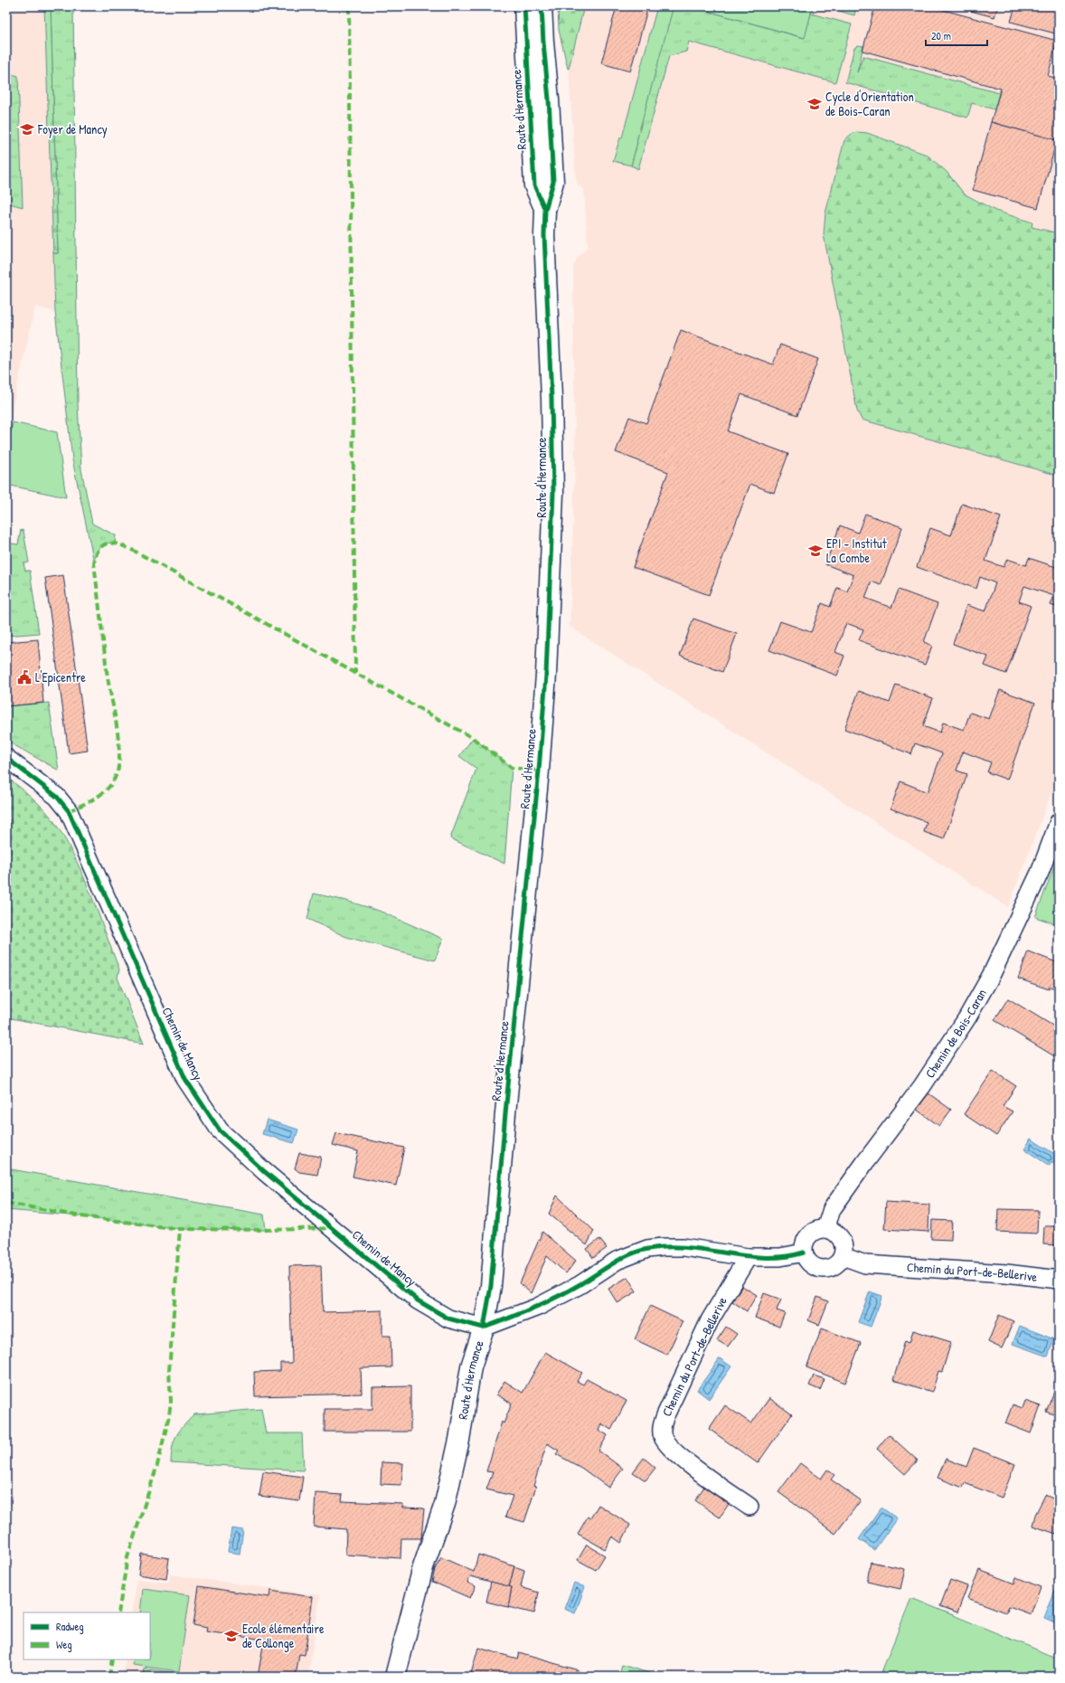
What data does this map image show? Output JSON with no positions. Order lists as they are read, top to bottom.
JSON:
{
  "streets": {
    "main road": ["Route d'Hermance"],
    "street": ["Chemin de Bois-Caran", "Chemin de Mancy", "Chemin du Port-de-Bellerive"]
  },
  "crossings": [
    ["Route d'Hermance", "Chemin de Mancy"],
    ["Chemin de Bois-Caran", "Chemin du Port-de-Bellerive"]
  ],
  "places": {
    "school or university": [
      "Cycle d'Orientation de Bois-Caran",
      "Foyer de Mancy",
      "EPI - Institut La Combe",
      "Ecole élémentaire de Collonge"
    ],
    "public building": ["L'Epicentre"]
  },
  "legend": ["Radweg", "Weg"],
  "scale_bar": "20 m"
}
